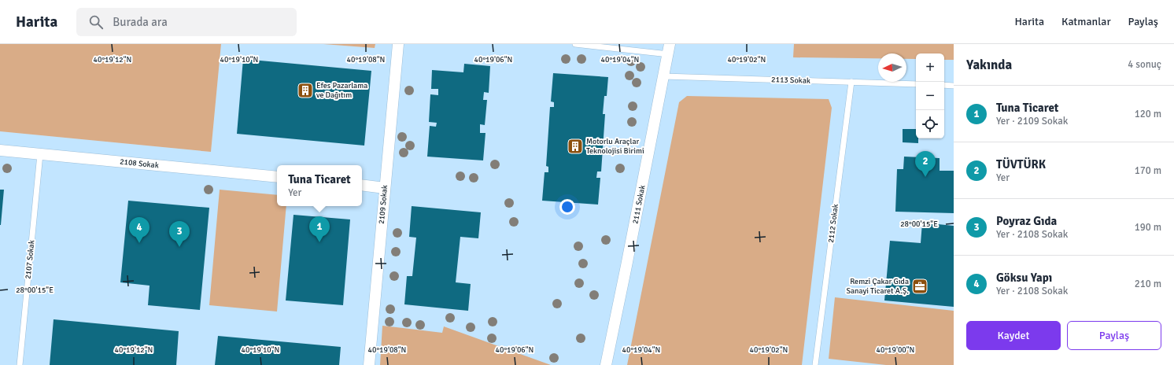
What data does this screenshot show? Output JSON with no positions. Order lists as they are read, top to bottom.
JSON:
{
  "streets": {
    "street": ["2108 Sokak", "2109 Sokak", "2111 Sokak"],
    "lane": ["2113 Sokak", "2112 Sokak", "2107 Sokak"]
  },
  "crossings": [
    ["2113 Sokak", "2111 Sokak"],
    ["2113 Sokak", "2112 Sokak"],
    ["2108 Sokak", "2107 Sokak"]
  ],
  "places": {
    "building": ["Efes Pazarlama ve Dağıtım", "Motorlu Araçlar Teknolojisi Birimi"],
    "office": ["Remzi Çakar Gıda Sanayi Ticaret A.Ş."]
  },
  "north": "left",
  "page": {
    "header": "Harita",
    "search": "Burada ara",
    "nav": ["Harita", "Katmanlar", "Paylaş"],
    "heading": ["Yakında", "4 sonuç"],
    "map_buttons": ["+", "−"],
    "list": [
      {
        "mark": "1",
        "name": "Tuna Ticaret",
        "note": "Yer · 2109 Sokak",
        "value": "120 m"
      },
      {
        "mark": "2",
        "name": "TÜVTÜRK",
        "note": "Yer",
        "value": "170 m"
      },
      {
        "mark": "3",
        "name": "Poyraz Gıda",
        "note": "Yer · 2108 Sokak",
        "value": "190 m"
      },
      {
        "mark": "4",
        "name": "Göksu Yapı",
        "note": "Yer · 2108 Sokak",
        "value": "210 m"
      }
    ],
    "pins": [
      "2",
      "1",
      "4",
      "3"
    ],
    "popup": ["Tuna Ticaret", "Yer"],
    "buttons": ["Kaydet", "Paylaş"]
  },
  "coordinates": [
    "40°19'12\"N",
    "40°19'10\"N",
    "40°19'08\"N",
    "40°19'06\"N",
    "40°19'04\"N",
    "40°19'02\"N",
    "28°00'15\"E",
    "40°19'00\"N"
  ]
}
